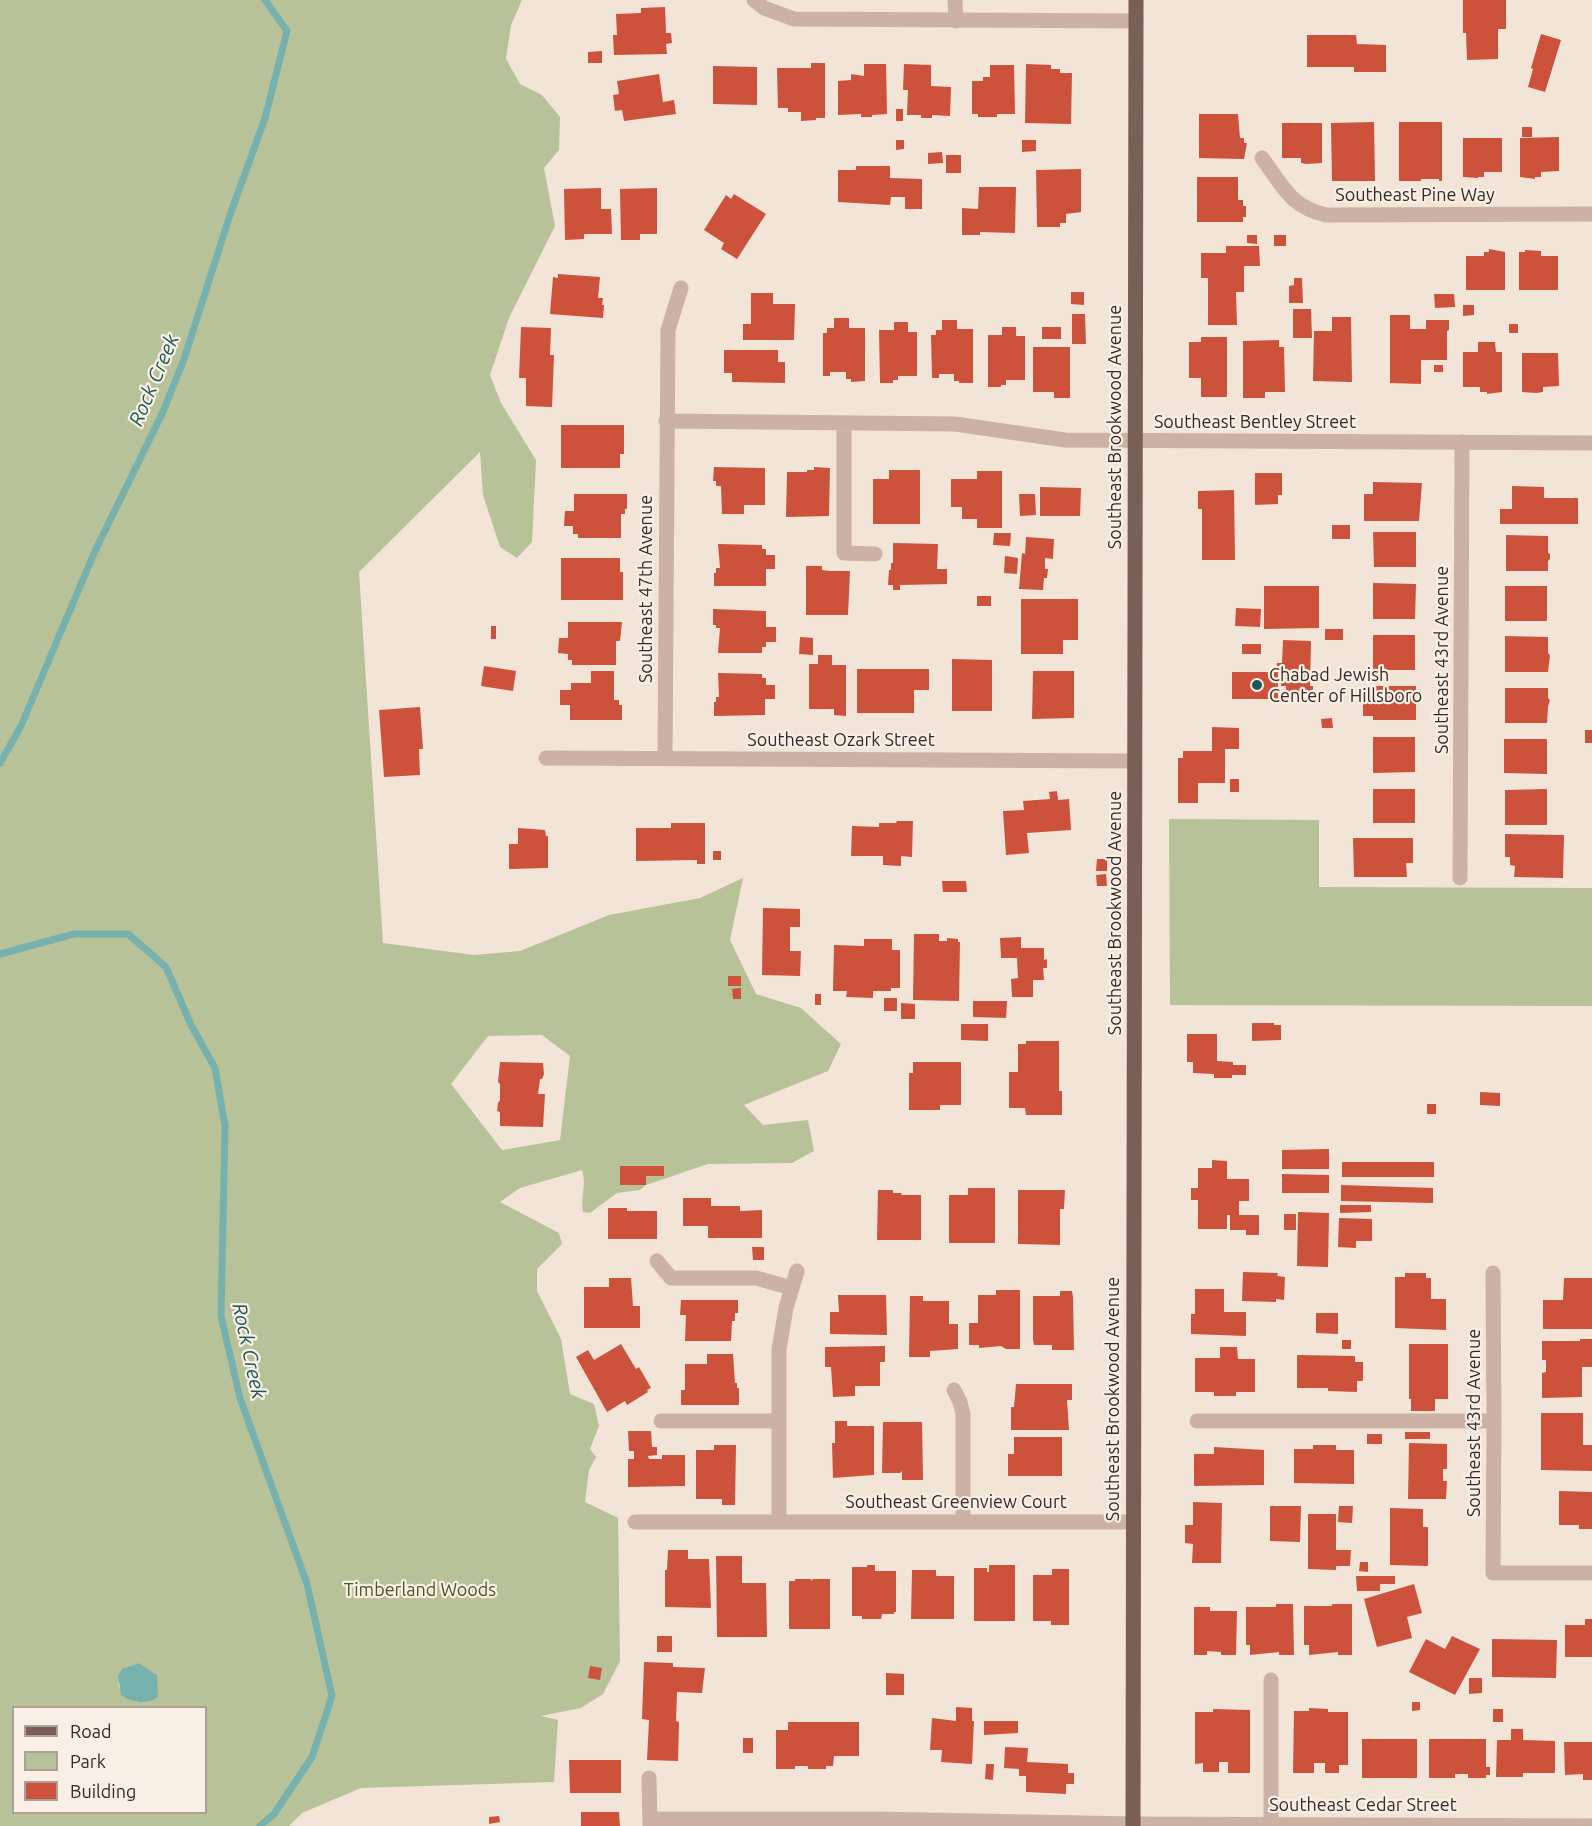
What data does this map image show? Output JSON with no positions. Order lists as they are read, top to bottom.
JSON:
{
  "streets": {
    "main road": ["Southeast Brookwood Avenue"],
    "street": [
      "Southeast Pine Way",
      "Southeast Bentley Street",
      "Southeast 47th Avenue",
      "Southeast 43rd Avenue",
      "Southeast Ozark Street",
      "Southeast Greenview Court",
      "Southeast Cedar Street"
    ]
  },
  "crossings": [
    ["Southeast Bentley Street", "Southeast Brookwood Avenue"],
    ["Southeast Bentley Street", "Southeast 47th Avenue"],
    ["Southeast Bentley Street", "Southeast 43rd Avenue"],
    ["Southeast Brookwood Avenue", "Southeast Ozark Street"],
    ["Southeast Brookwood Avenue", "Southeast Greenview Court"],
    ["Southeast Brookwood Avenue", "Southeast Cedar Street"],
    ["Southeast 47th Avenue", "Southeast Ozark Street"]
  ],
  "water": ["Rock Creek"],
  "parks": ["Timberland Woods"],
  "places": ["Chabad Jewish Center of Hillsboro"],
  "legend": ["Road", "Park", "Building"]
}
